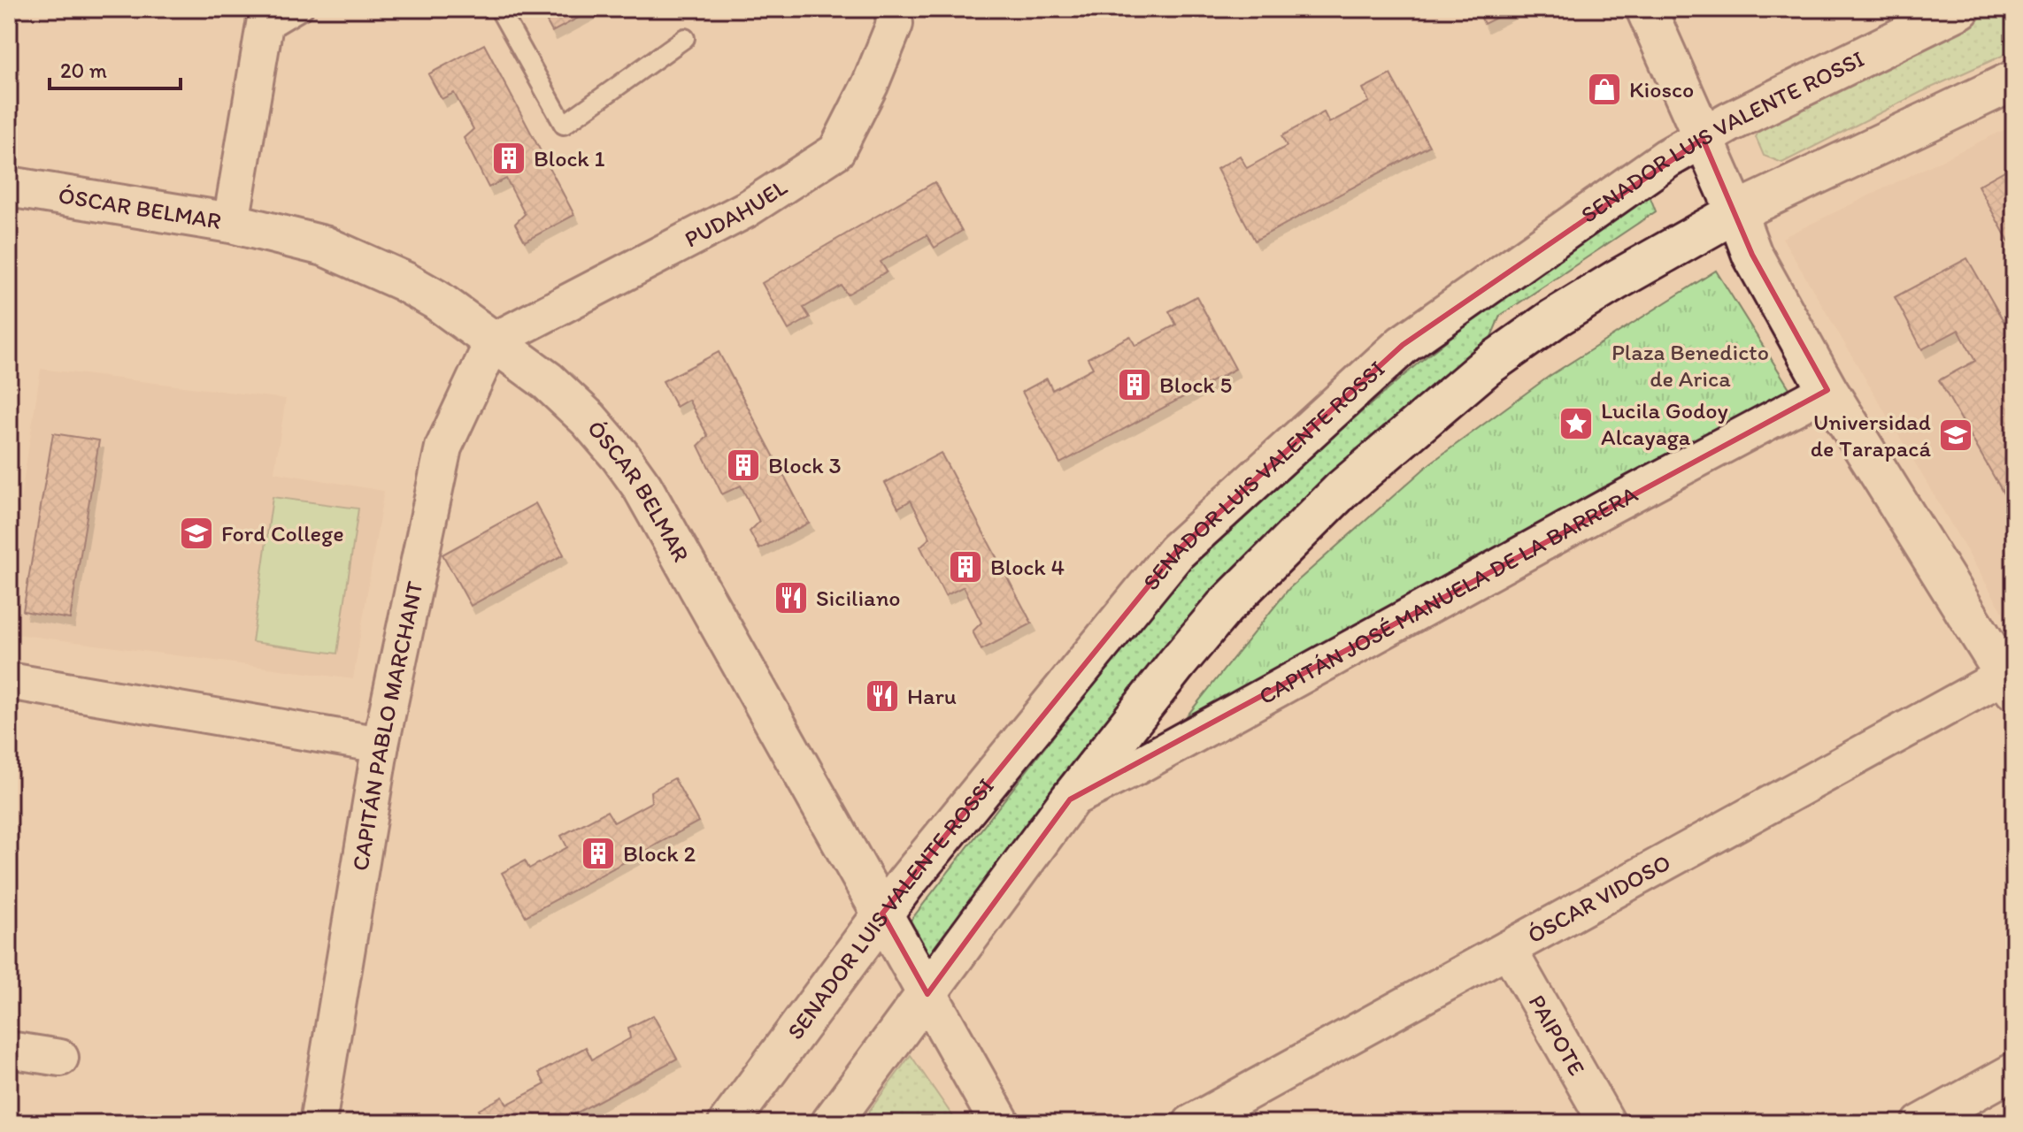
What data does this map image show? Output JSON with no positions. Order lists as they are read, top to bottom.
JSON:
{
  "streets": {
    "main road": ["SENADOR LUIS VALENTE ROSSI", "ÓSCAR BELMAR"],
    "street": [
      "PUDAHUEL",
      "CAPITÁN JOSÉ MANUELA DE LA BARRERA",
      "CAPITÁN PABLO MARCHANT",
      "ÓSCAR VIDOSO",
      "PAIPOTE"
    ]
  },
  "crossings": [
    ["SENADOR LUIS VALENTE ROSSI", "ÓSCAR BELMAR"],
    ["ÓSCAR BELMAR", "PUDAHUEL"],
    ["ÓSCAR BELMAR", "CAPITÁN PABLO MARCHANT"],
    ["PUDAHUEL", "CAPITÁN PABLO MARCHANT"],
    ["ÓSCAR VIDOSO", "PAIPOTE"]
  ],
  "parks": ["Plaza Benedicto de Arica"],
  "places": {
    "shop": ["Kiosco"],
    "building": [
      "Block 1",
      "Block 5",
      "Block 3",
      "Block 4",
      "Block 2"
    ],
    "place": ["Lucila Godoy Alcayaga"],
    "school or university": ["Universidad de Tarapacá", "Ford College"],
    "restaurant": ["Siciliano", "Haru"]
  },
  "scale_bar": "20 m"
}
